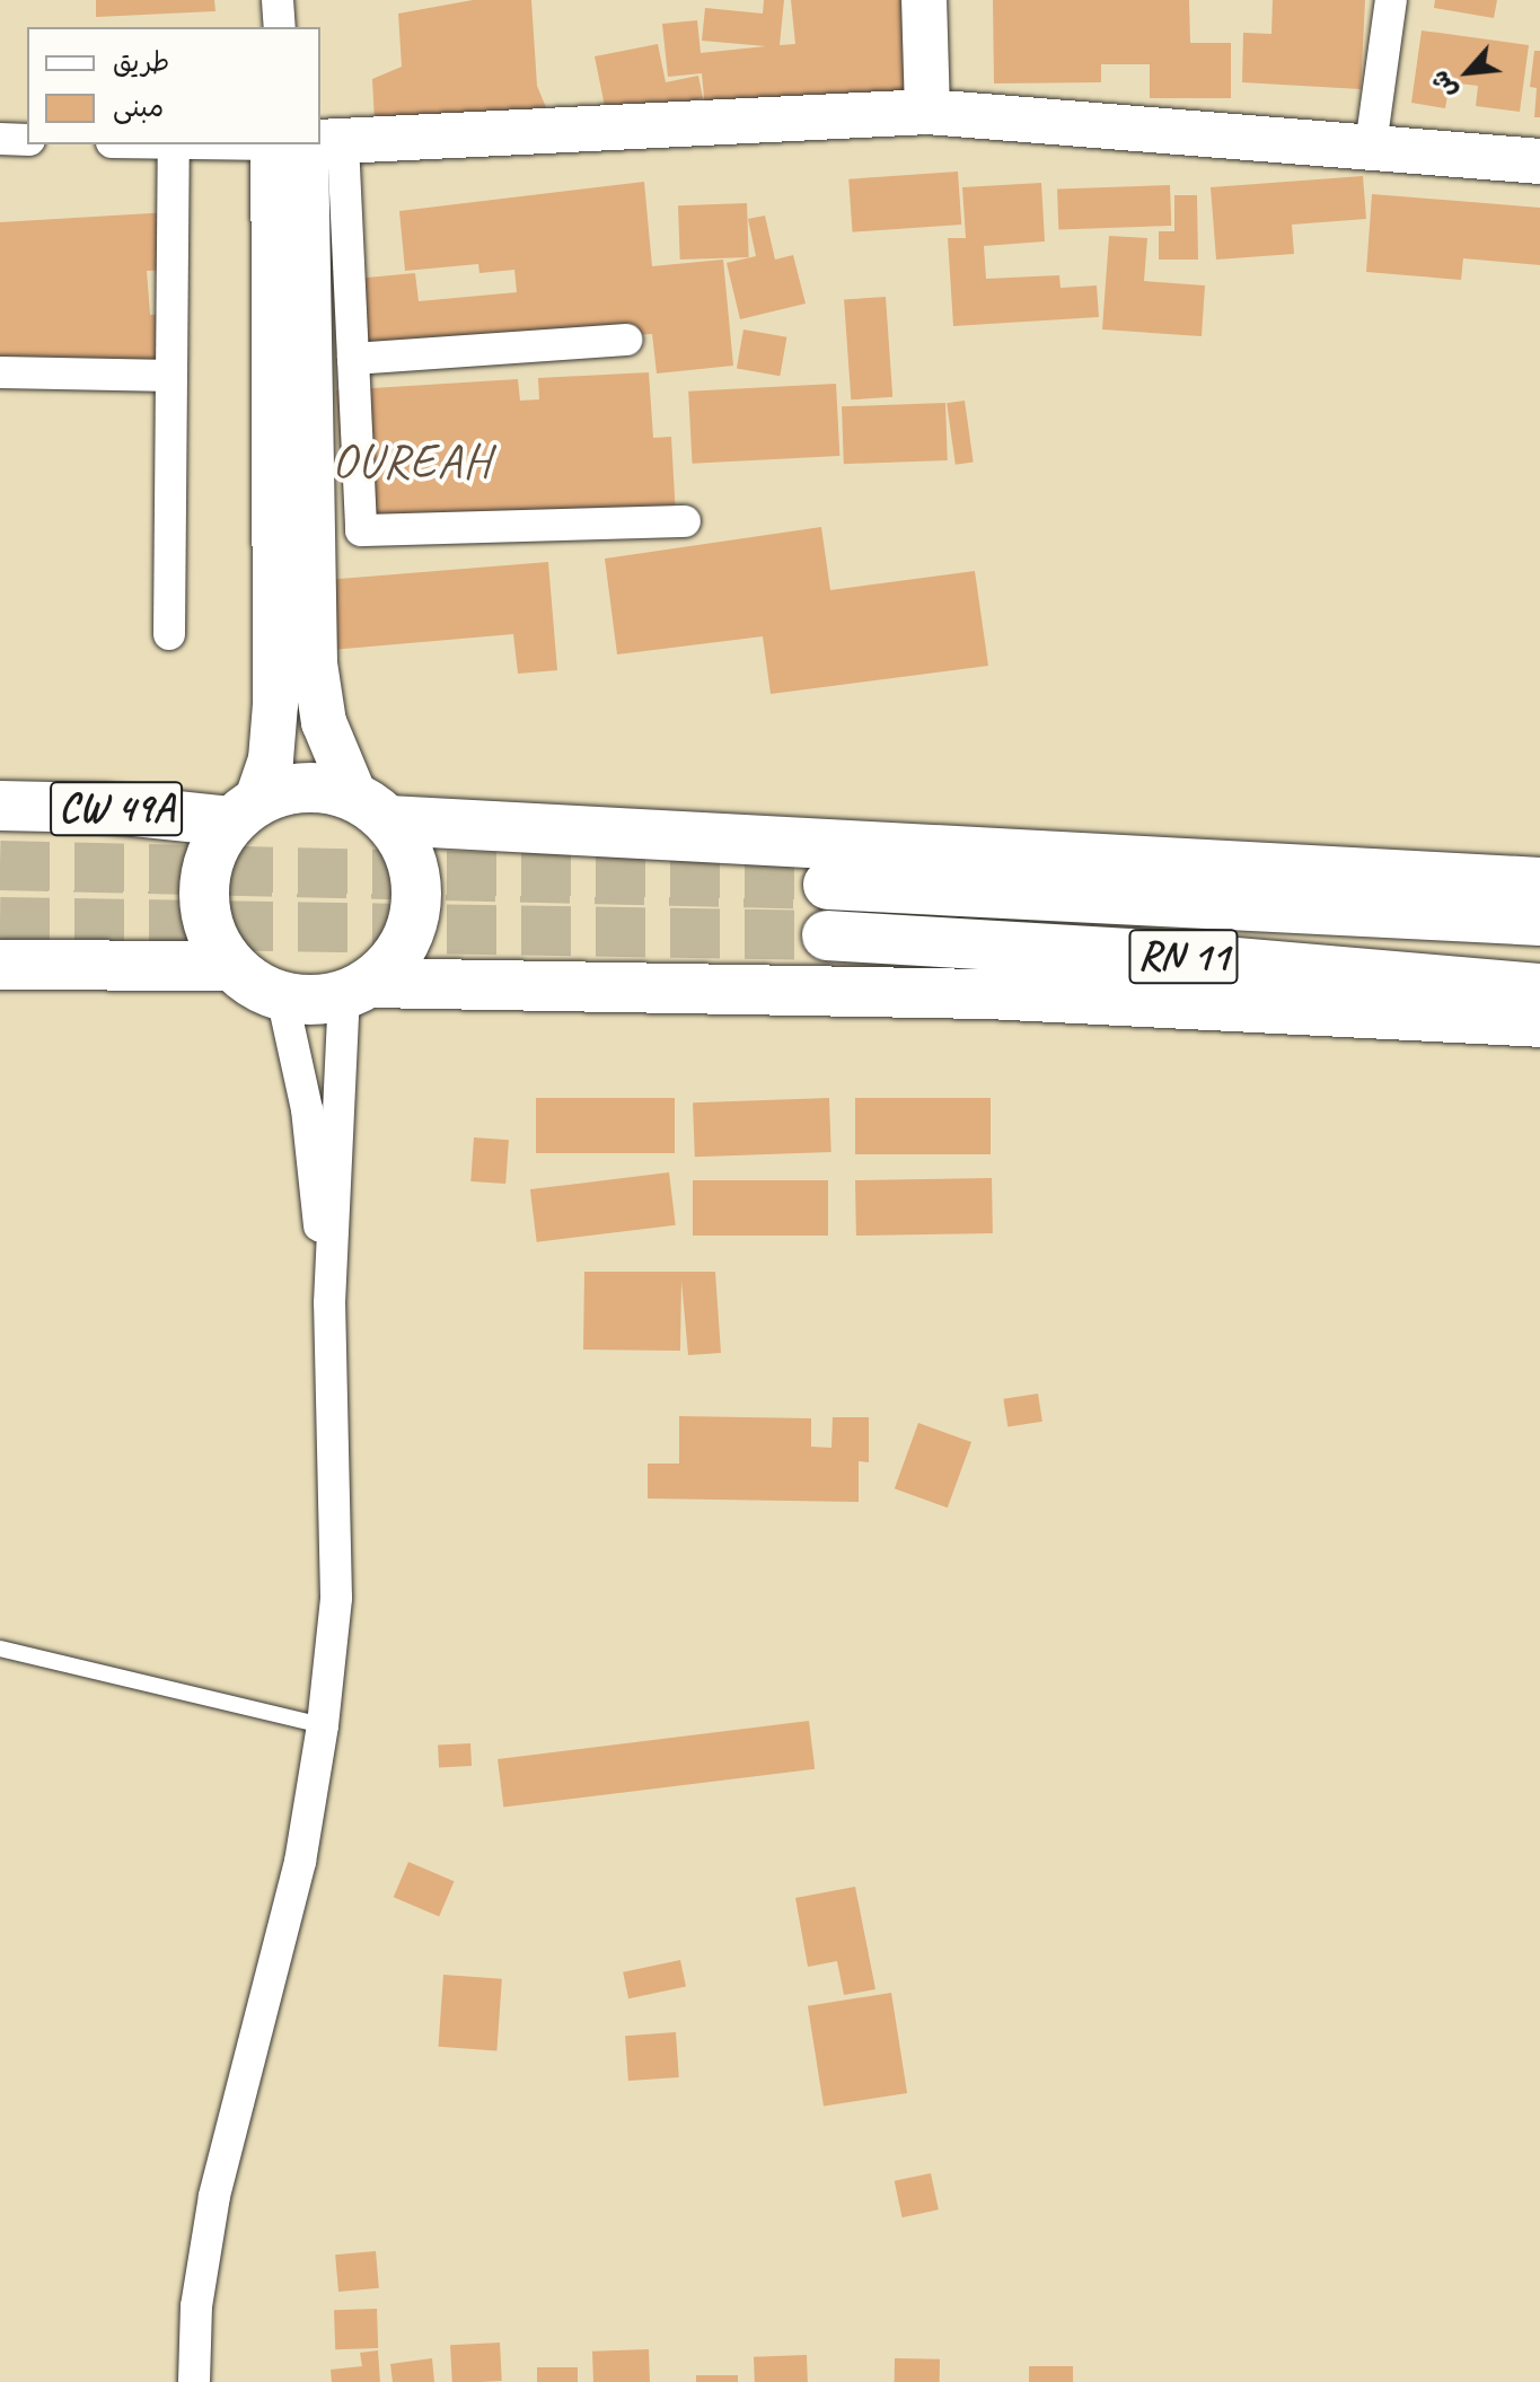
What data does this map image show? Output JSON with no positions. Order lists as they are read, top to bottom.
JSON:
{
  "streets": {
    "main road": ["CW 49A", "RN 11"]
  },
  "districts": ["OUREAH"],
  "legend": ["طريق", "مبنى"],
  "north": "bottom left"
}
